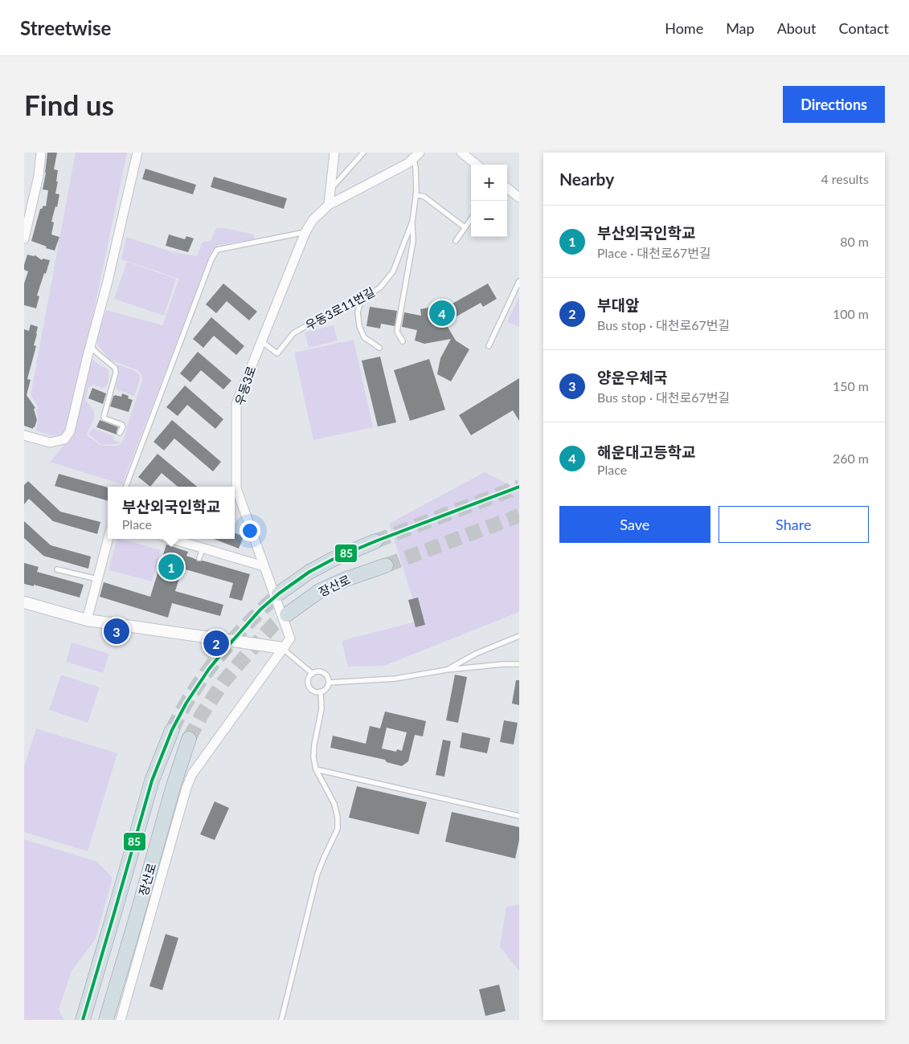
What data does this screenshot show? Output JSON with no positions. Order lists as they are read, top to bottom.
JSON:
{
  "streets": {
    "highway": ["장산로"],
    "street": ["우동3로11번길", "우동3로"]
  },
  "crossings": [
    ["우동3로11번길", "우동3로"]
  ],
  "lines": ["transit line 85"],
  "page": {
    "header": "Streetwise",
    "nav": [
      "Home",
      "Map",
      "About",
      "Contact"
    ],
    "buttons": [
      "Directions",
      ["Save", "Share"]
    ],
    "title": "Find us",
    "heading": ["Nearby", "4 results"],
    "map_buttons": ["+", "−"],
    "list": [
      {
        "mark": "1",
        "name": "부산외국인학교",
        "note": "Place · 대천로67번길",
        "value": "80 m"
      },
      {
        "mark": "2",
        "name": "부대앞",
        "note": "Bus stop · 대천로67번길",
        "value": "100 m"
      },
      {
        "mark": "3",
        "name": "양운우체국",
        "note": "Bus stop · 대천로67번길",
        "value": "150 m"
      },
      {
        "mark": "4",
        "name": "해운대고등학교",
        "note": "Place",
        "value": "260 m"
      }
    ],
    "pins": [
      "4",
      "1",
      "3",
      "2"
    ],
    "popup": ["부산외국인학교", "Place"]
  }
}
